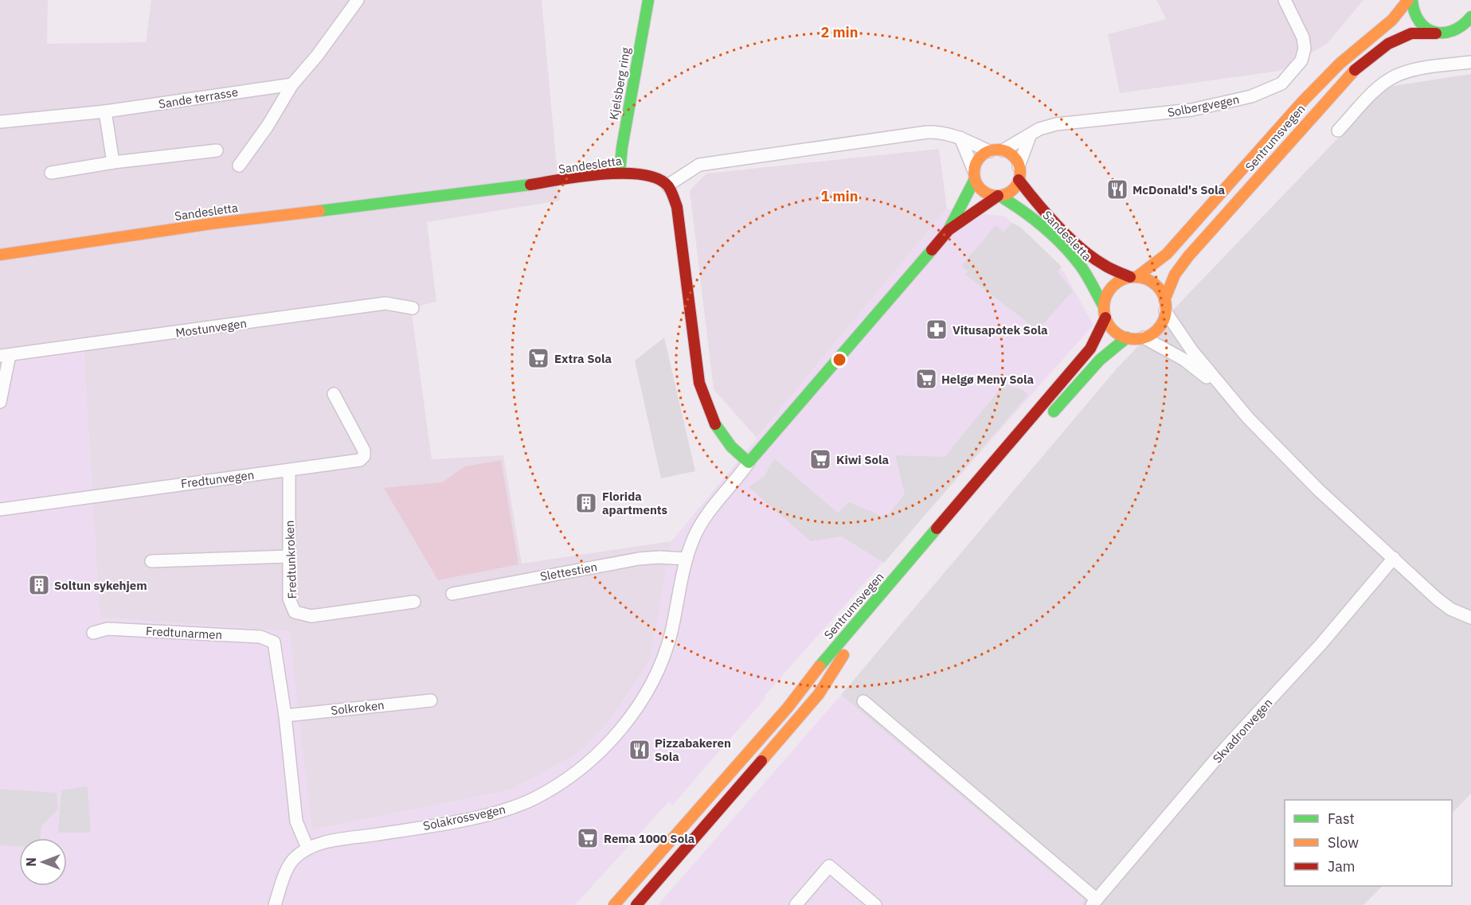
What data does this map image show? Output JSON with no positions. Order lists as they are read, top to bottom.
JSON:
{
  "streets": {
    "main road": ["Kjelsberg ring", "Sentrumsvegen", "Sandesletta"],
    "street": [
      "Sande terrasse",
      "Solbergvegen",
      "Mostunvegen",
      "Fredtunvegen",
      "Fredtunkroken",
      "Slettestien",
      "Fredtunarmen",
      "Solkroken",
      "Skvadronvegen",
      "Solakrossvegen"
    ]
  },
  "crossings": [
    ["Kjelsberg ring", "Sandesletta"],
    ["Solbergvegen", "Sandesletta"],
    ["Sentrumsvegen", "Sandesletta"],
    ["Fredtunvegen", "Fredtunkroken"],
    ["Slettestien", "Solakrossvegen"],
    ["Fredtunarmen", "Solkroken"]
  ],
  "places": {
    "restaurant": ["McDonald's Sola", "Pizzabakeren Sola"],
    "pharmacy": ["Vitusapotek Sola"],
    "supermarket": [
      "Extra Sola",
      "Helgø Meny Sola",
      "Kiwi Sola",
      "Rema 1000 Sola"
    ],
    "building": ["Florida apartments", "Soltun sykehjem"]
  },
  "legend": ["Fast", "Slow", "Jam"],
  "north": "left",
  "rings": ["2 min", "1 min"]
}
